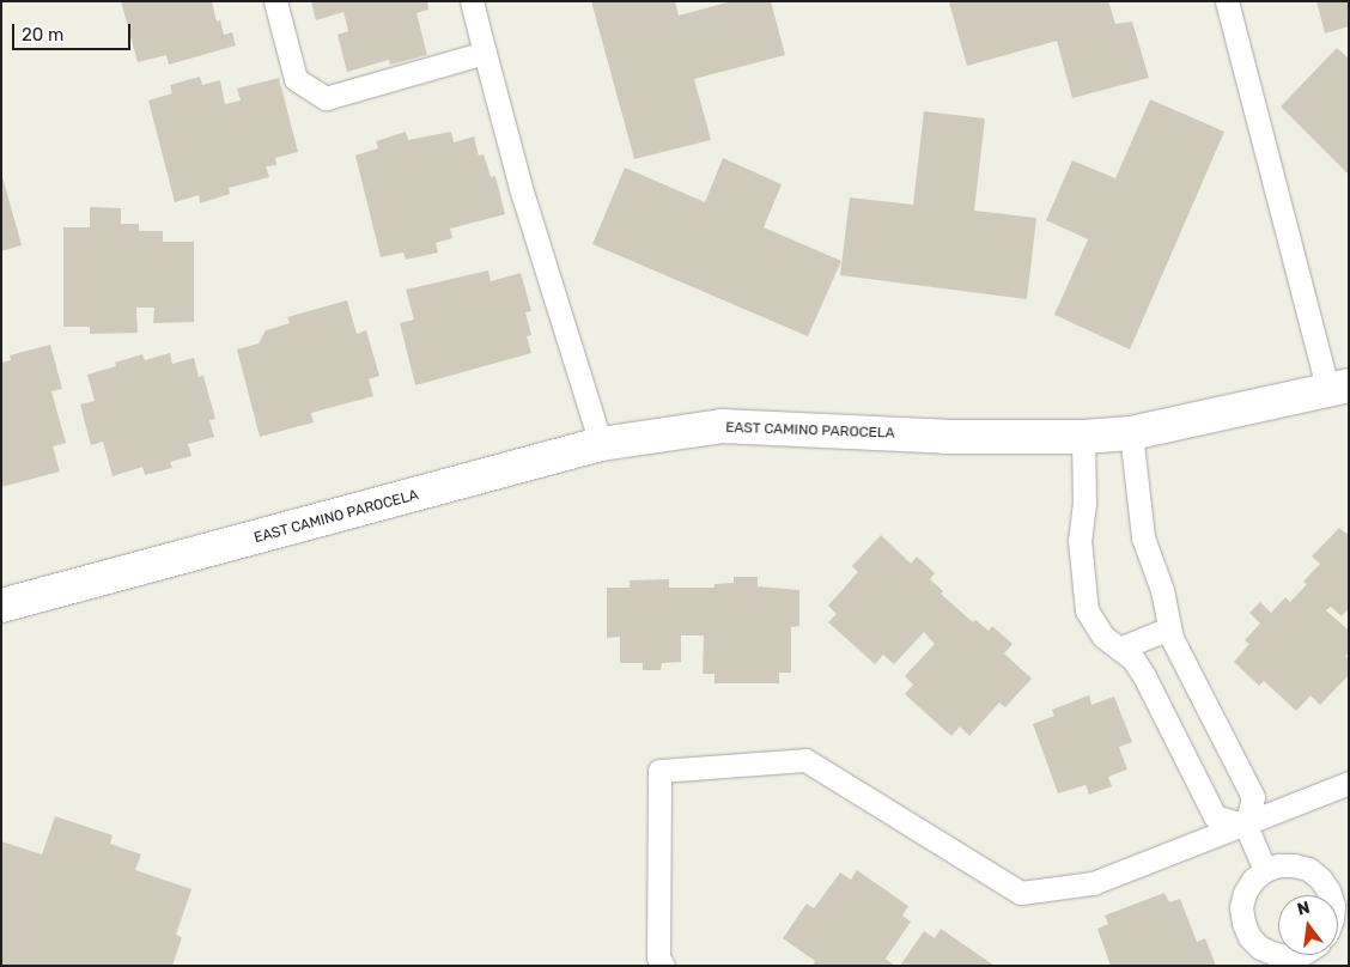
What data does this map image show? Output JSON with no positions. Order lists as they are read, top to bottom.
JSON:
{
  "streets": {
    "street": ["EAST CAMINO PAROCELA"]
  },
  "scale_bar": "20 m",
  "north": "top"
}
